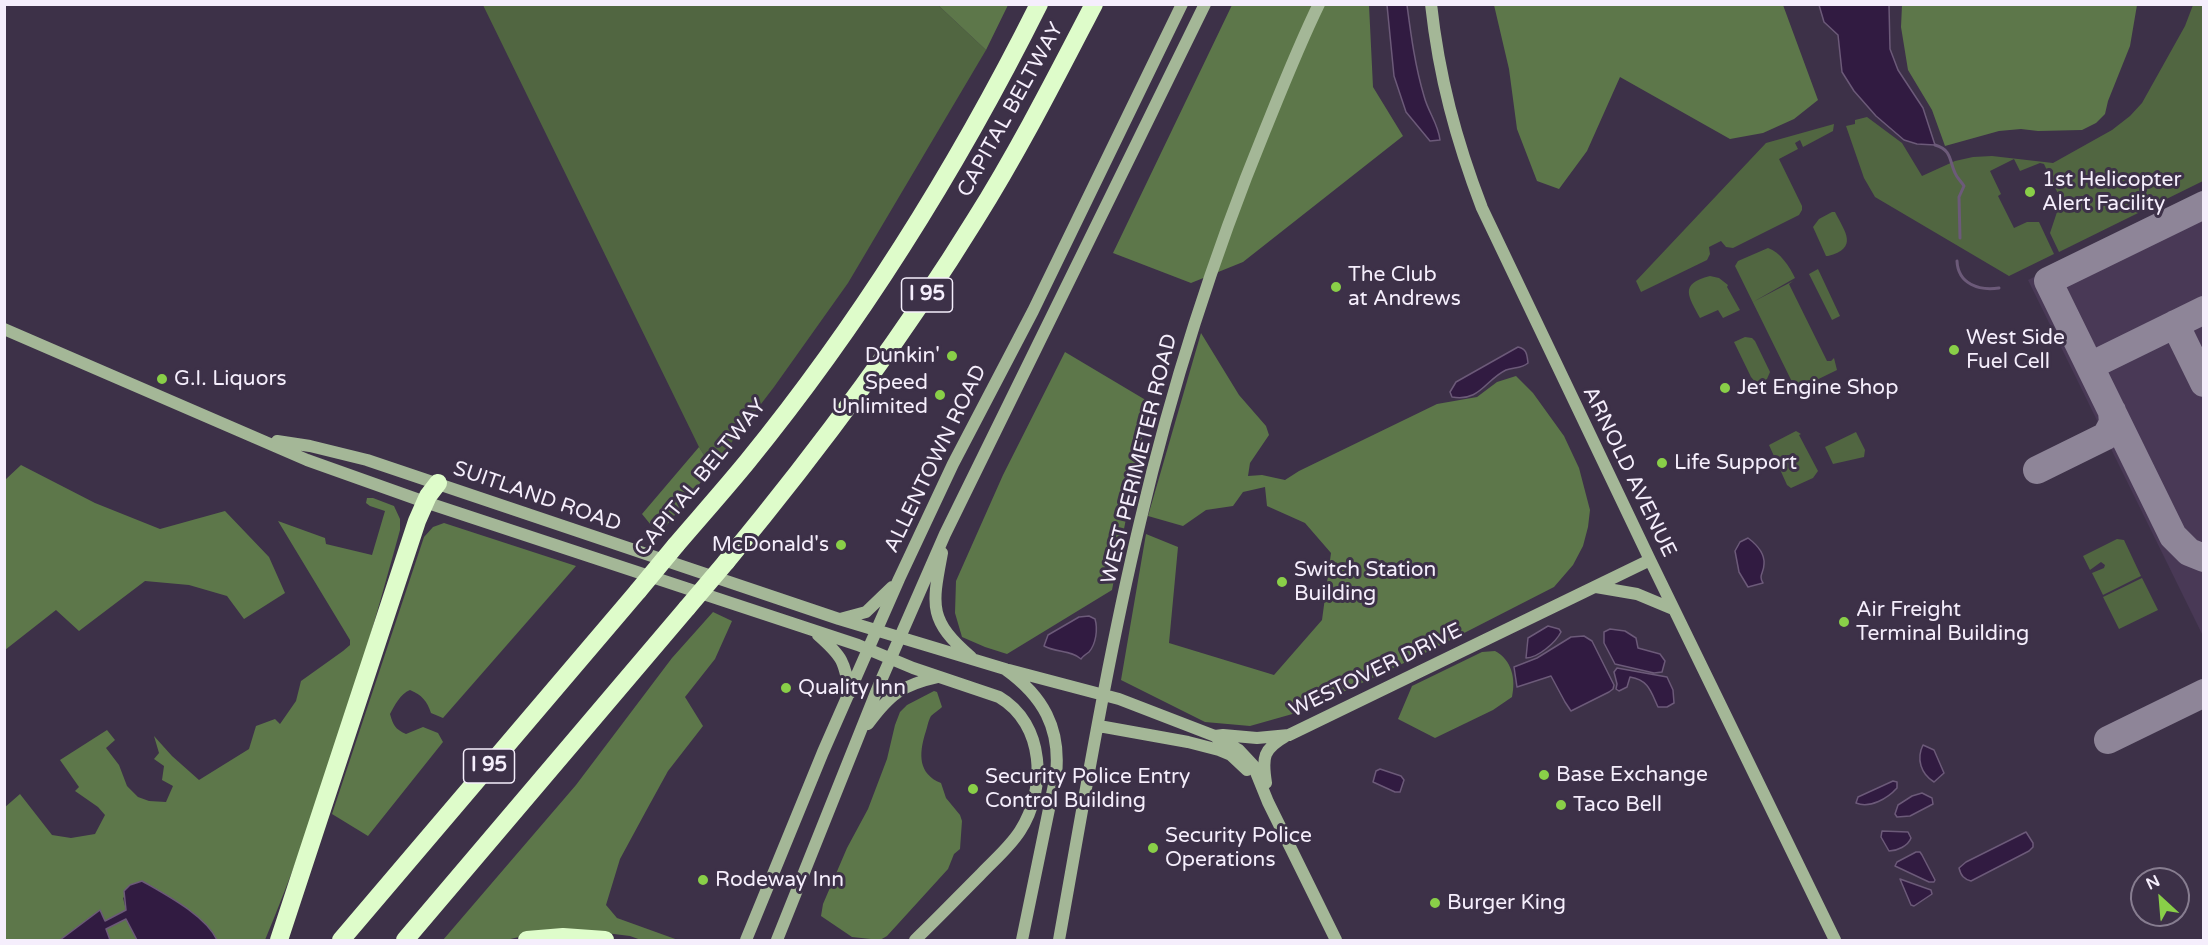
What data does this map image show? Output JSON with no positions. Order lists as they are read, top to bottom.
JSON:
{
  "streets": {
    "highway": ["CAPITAL BELTWAY", "I 95"],
    "street": [
      "ALLENTOWN ROAD",
      "WEST PERIMETER ROAD",
      "ARNOLD AVENUE",
      "SUITLAND ROAD",
      "WESTOVER DRIVE"
    ]
  },
  "crossings": [
    ["ALLENTOWN ROAD", "SUITLAND ROAD"],
    ["WEST PERIMETER ROAD", "WESTOVER DRIVE"],
    ["ARNOLD AVENUE", "WESTOVER DRIVE"],
    ["SUITLAND ROAD", "WESTOVER DRIVE"]
  ],
  "places": [
    "1st Helicopter Alert Facility",
    "The Club at Andrews",
    "West Side Fuel Cell",
    "Dunkin'",
    "G.I. Liquors",
    "Jet Engine Shop",
    "Speed Unlimited",
    "Life Support",
    "McDonald's",
    "Switch Station Building",
    "Air Freight Terminal Building",
    "Quality Inn",
    "Base Exchange",
    "Security Police Entry Control Building",
    "Taco Bell",
    "Security Police Operations",
    "Rodeway Inn",
    "Burger King"
  ],
  "north": "top left"
}
